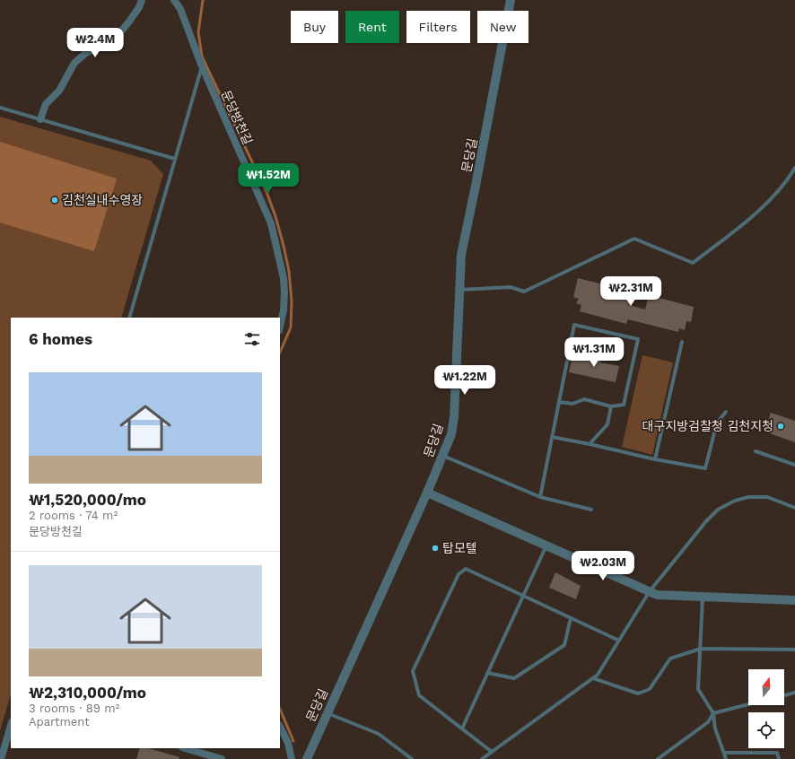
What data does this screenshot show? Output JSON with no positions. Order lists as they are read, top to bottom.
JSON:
{
  "streets": {
    "street": ["문당방천길", "문당길"]
  },
  "places": ["김천실내수영장", "대구지방검찰청 김천지청", "탑모텔"],
  "north": "top",
  "page": {
    "chip": [
      "Buy",
      "Rent",
      "Filters",
      "New"
    ],
    "price": [
      "₩2.4M",
      "₩1.52M",
      "₩2.31M",
      "₩1.31M",
      "₩1.22M",
      "₩2.03M"
    ],
    "heading": "6 homes",
    "list": [
      {
        "name": "₩1,520,000/mo",
        "note": "2 rooms · 74 m² · 문당방천길"
      },
      {
        "name": "₩2,310,000/mo",
        "note": "3 rooms · 89 m² · Apartment"
      }
    ]
  }
}
